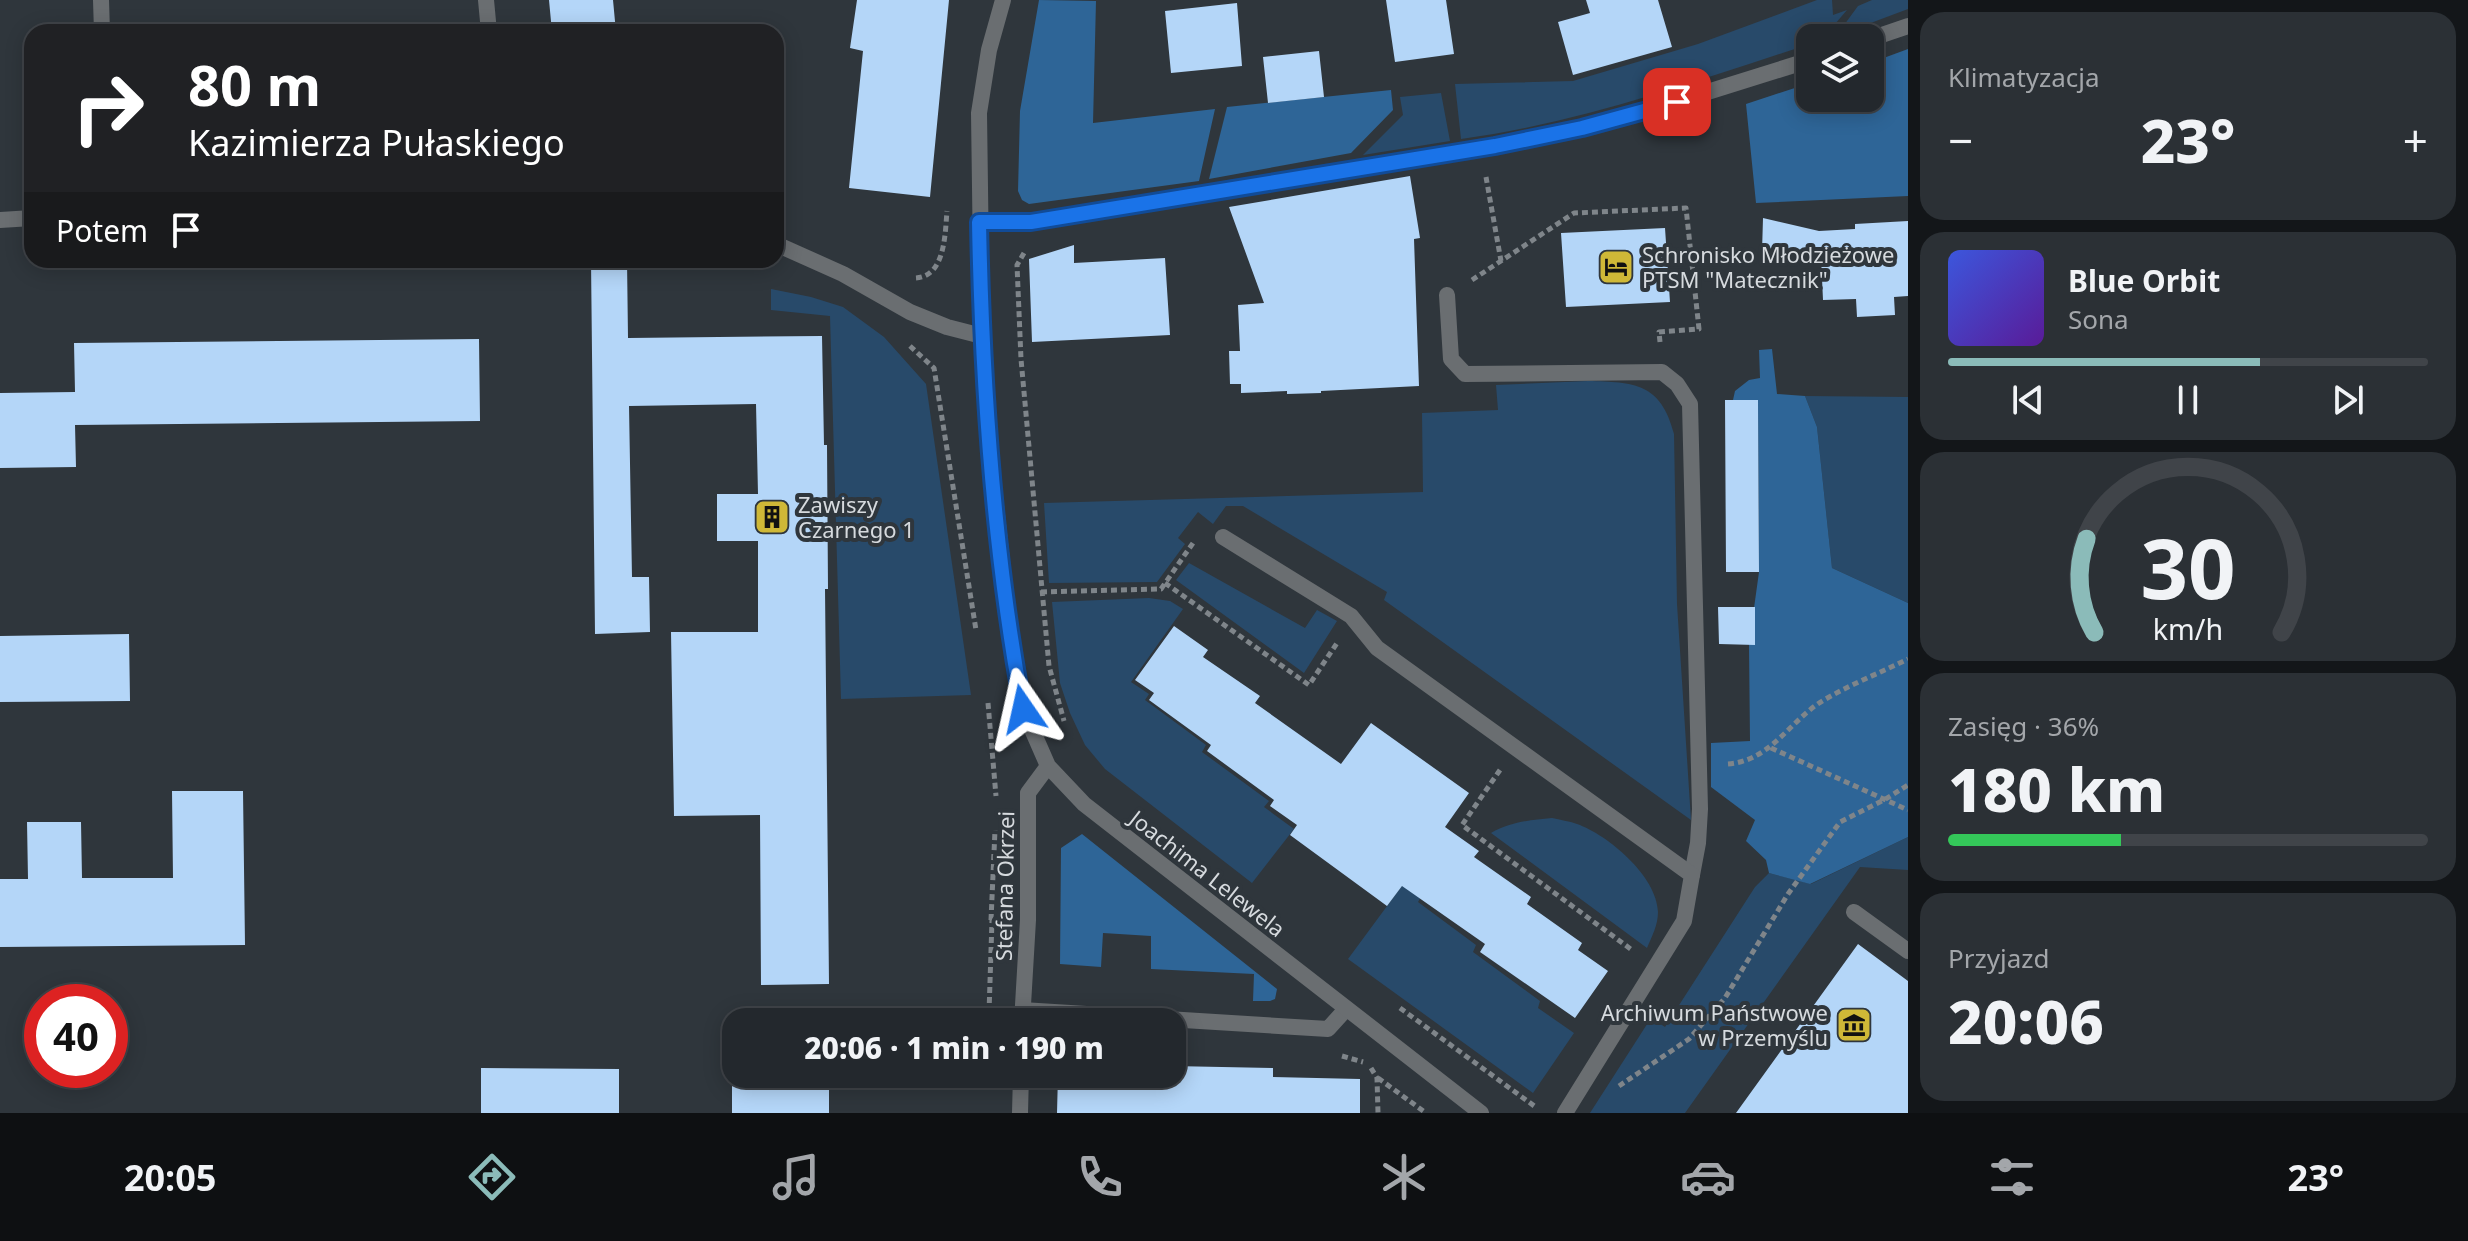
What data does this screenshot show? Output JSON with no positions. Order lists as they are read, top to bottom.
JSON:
{
  "streets": {
    "street": ["Joachima Lelewela", "Stefana Okrzei"]
  },
  "crossings": [
    ["Joachima Lelewela", "Stefana Okrzei"]
  ],
  "places": {
    "hotel": ["Schronisko Młodzieżowe PTSM \"Matecznik\""],
    "building": ["Zawiszy Czarnego 1"],
    "museum": ["Archiwum Państwowe w Przemyślu"]
  },
  "page": {
    "tile": [
      "Klimatyzacja",
      ["Zasięg · 36%", "180 km"],
      ["Przyjazd", "20:06"]
    ],
    "turn": ["80 m", "Kazimierza Pułaskiego"],
    "heat": ["−", "23°", "+"],
    "then": "Potem",
    "song": ["Blue Orbit", "Sona"],
    "limit": "40",
    "trip": "20:06 · 1 min · 190 m",
    "tabs": ["20:05", "23°"],
    "gauge": ["30", "km/h"]
  }
}
